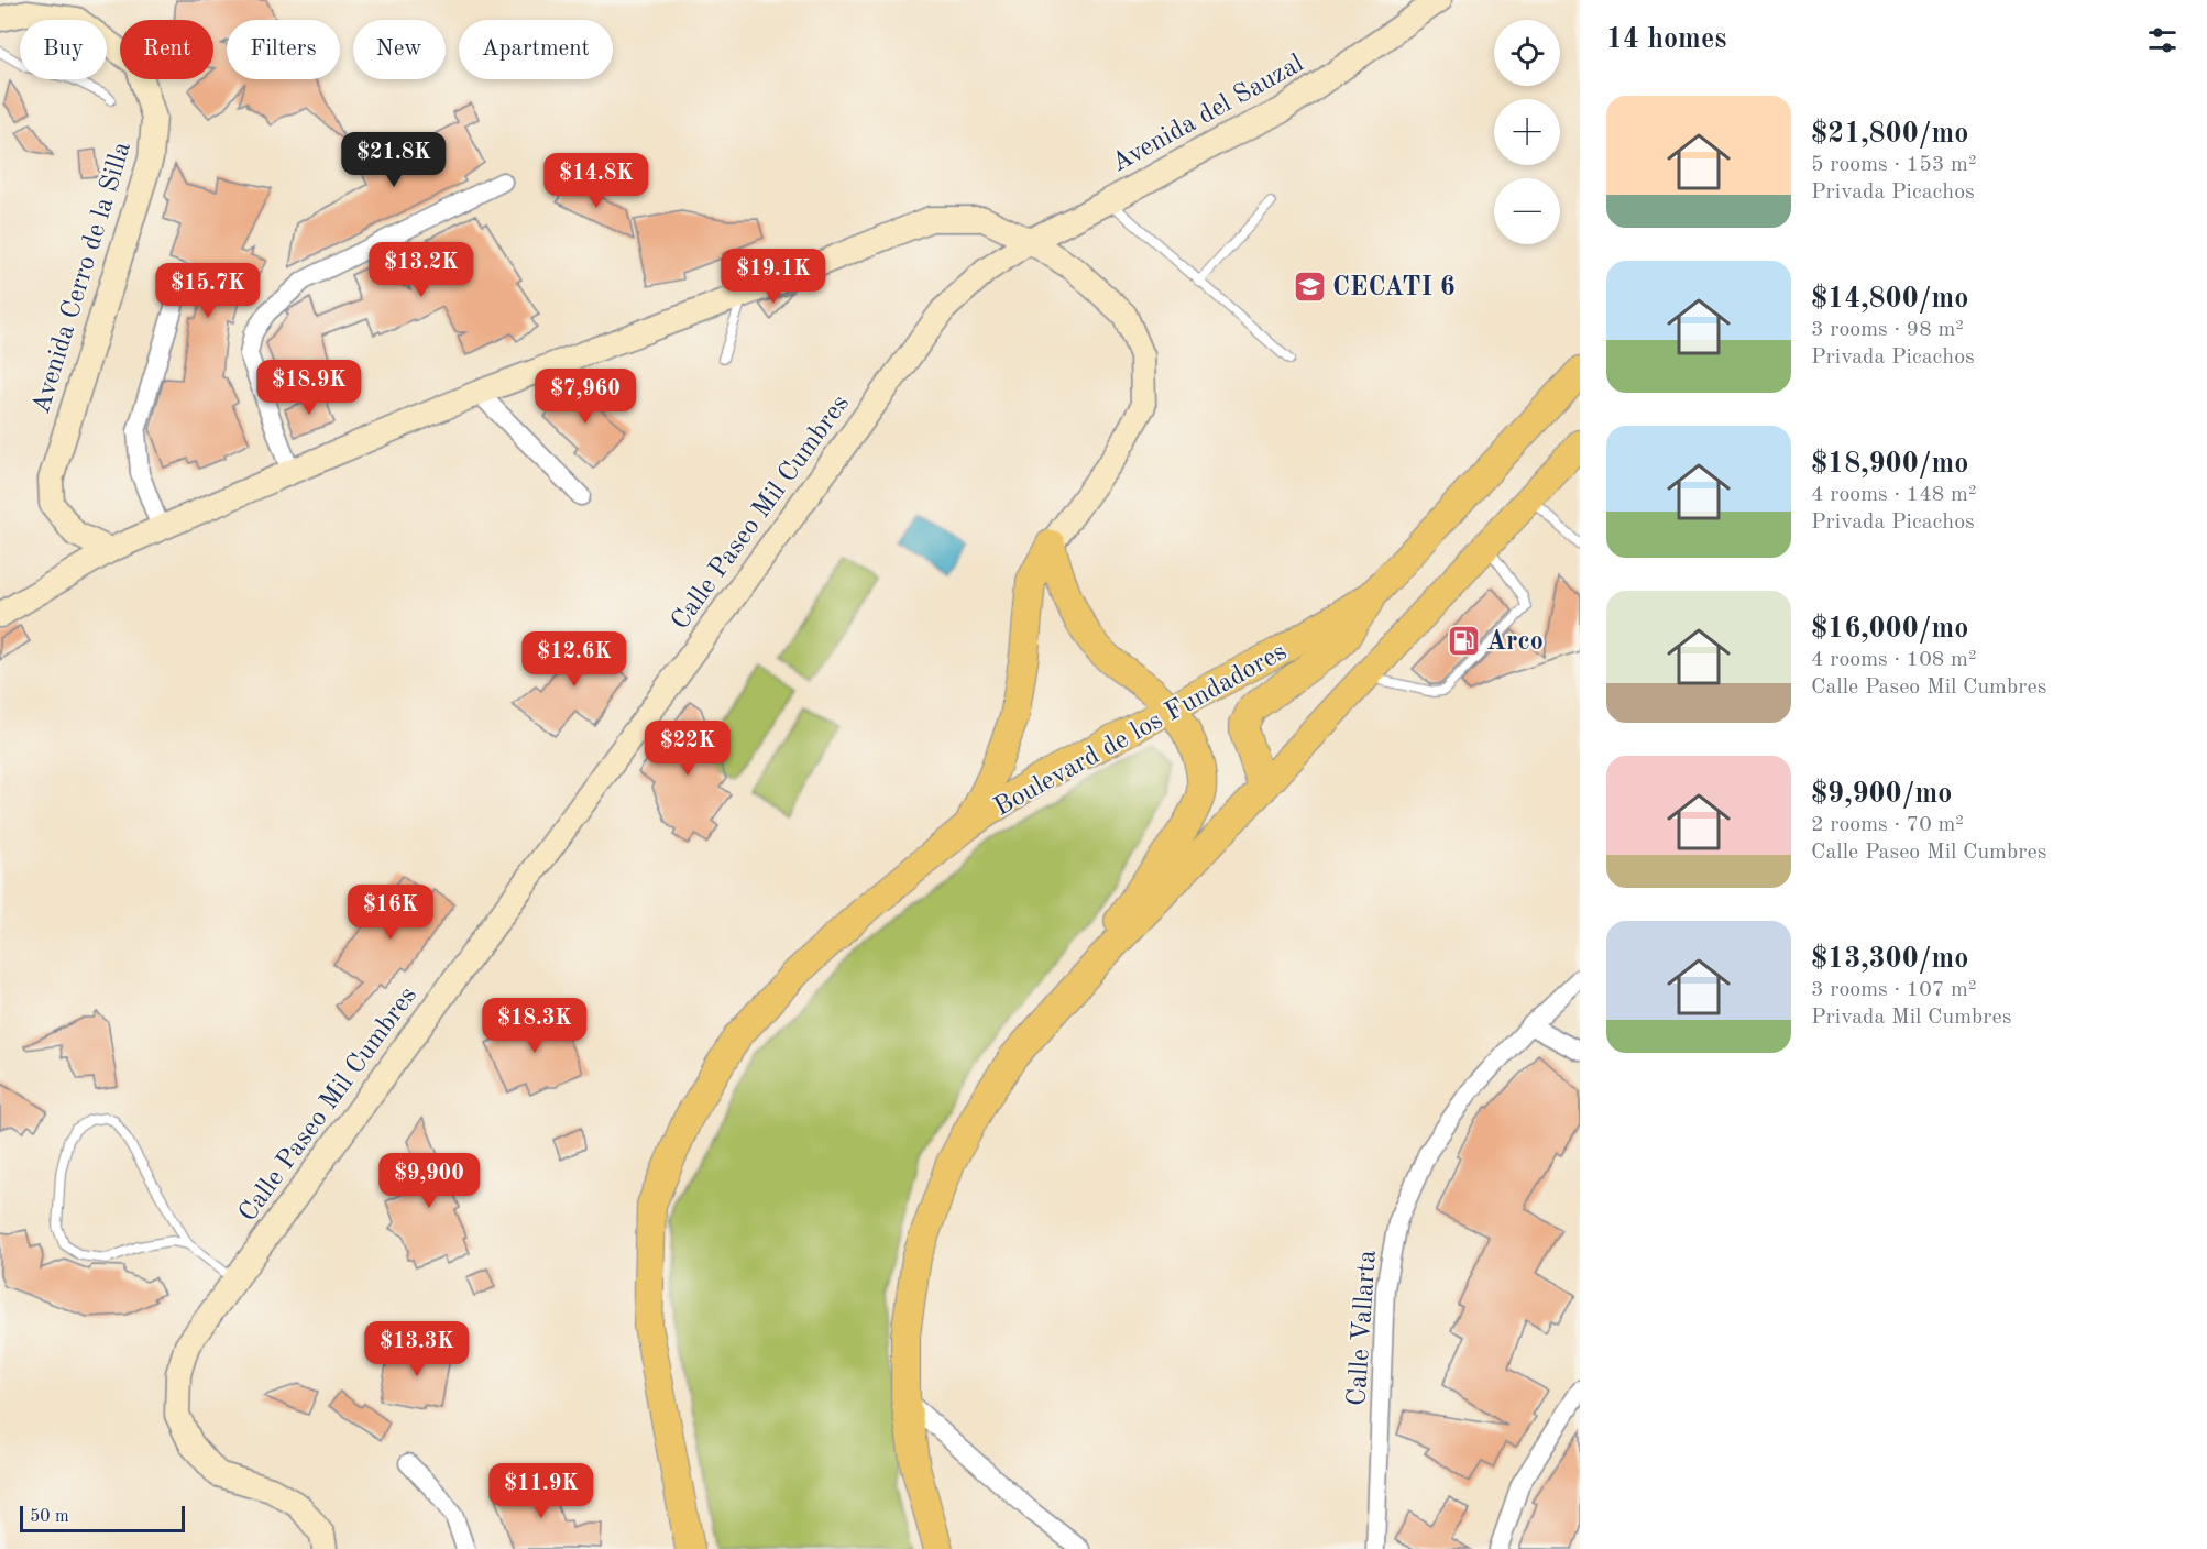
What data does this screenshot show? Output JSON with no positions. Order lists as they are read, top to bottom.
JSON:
{
  "streets": {
    "main road": ["Boulevard de los Fundadores"],
    "street": [
      "Avenida del Sauzal",
      "Avenida Cerro de la Silla",
      "Calle Paseo Mil Cumbres",
      "Calle Vallarta"
    ]
  },
  "crossings": [
    ["Avenida del Sauzal", "Calle Paseo Mil Cumbres"]
  ],
  "places": {
    "school or university": ["CECATI 6"],
    "fuel station": ["Arco"]
  },
  "scale_bar": "50 m",
  "page": {
    "heading": "14 homes",
    "map_buttons": ["+", "−"],
    "chip": [
      "Buy",
      "Rent",
      "Filters",
      "New",
      "Apartment"
    ],
    "list": [
      {
        "name": "$21,800/mo",
        "note": "5 rooms · 153 m² · Privada Picachos"
      },
      {
        "name": "$14,800/mo",
        "note": "3 rooms · 98 m² · Privada Picachos"
      },
      {
        "name": "$18,900/mo",
        "note": "4 rooms · 148 m² · Privada Picachos"
      },
      {
        "name": "$16,000/mo",
        "note": "4 rooms · 108 m² · Calle Paseo Mil Cumbres"
      },
      {
        "name": "$9,900/mo",
        "note": "2 rooms · 70 m² · Calle Paseo Mil Cumbres"
      },
      {
        "name": "$13,300/mo",
        "note": "3 rooms · 107 m² · Privada Mil Cumbres"
      }
    ],
    "price": [
      "$21.8K",
      "$14.8K",
      "$13.2K",
      "$19.1K",
      "$15.7K",
      "$18.9K",
      "$7,960",
      "$12.6K",
      "$22K",
      "$16K",
      "$18.3K",
      "$9,900",
      "$13.3K",
      "$11.9K"
    ],
    "scale": "50 m"
  }
}
